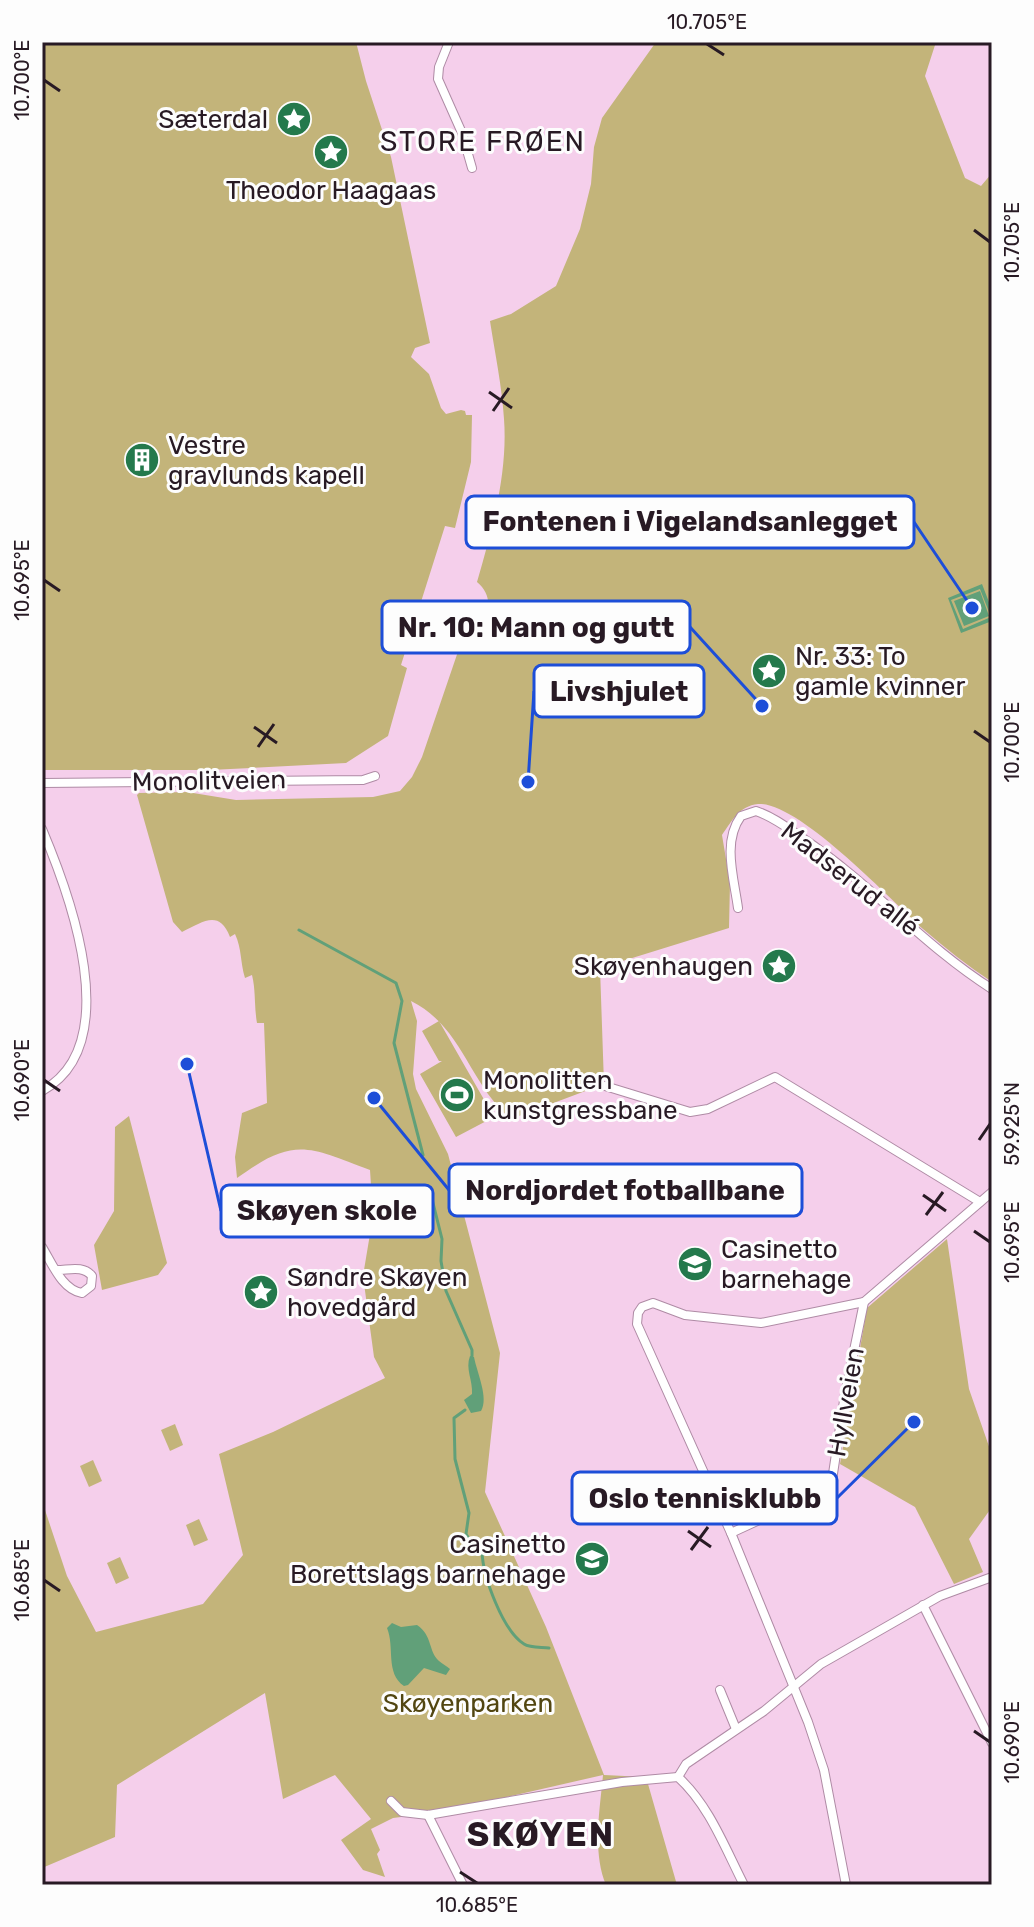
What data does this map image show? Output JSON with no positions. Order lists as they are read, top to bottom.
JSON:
{
  "streets": {
    "street": ["Monolitveien", "Madserud allé", "Hyllveien"]
  },
  "districts": ["STORE FRØEN", "SKØYEN"],
  "parks": ["Skøyenparken"],
  "places": {
    "place": [
      "Sæterdal",
      "Theodor Haagaas",
      "Nr. 33: To gamle kvinner",
      "Skøyenhaugen",
      "Søndre Skøyen hovedgård"
    ],
    "building": ["Vestre gravlunds kapell"],
    "other": [
      "Fontenen i Vigelandsanlegget",
      "Nr. 10: Mann og gutt",
      "Livshjulet",
      "Skøyen skole",
      "Nordjordet fotballbane",
      "Oslo tennisklubb"
    ],
    "sports": ["Monolitten kunstgressbane"],
    "school or university": ["Casinetto barnehage", "Casinetto Borettslags barnehage"]
  },
  "coordinates": [
    "10.705°E",
    "10.700°E",
    "10.695°E",
    "10.690°E",
    "59.925°N",
    "10.685°E"
  ]
}
